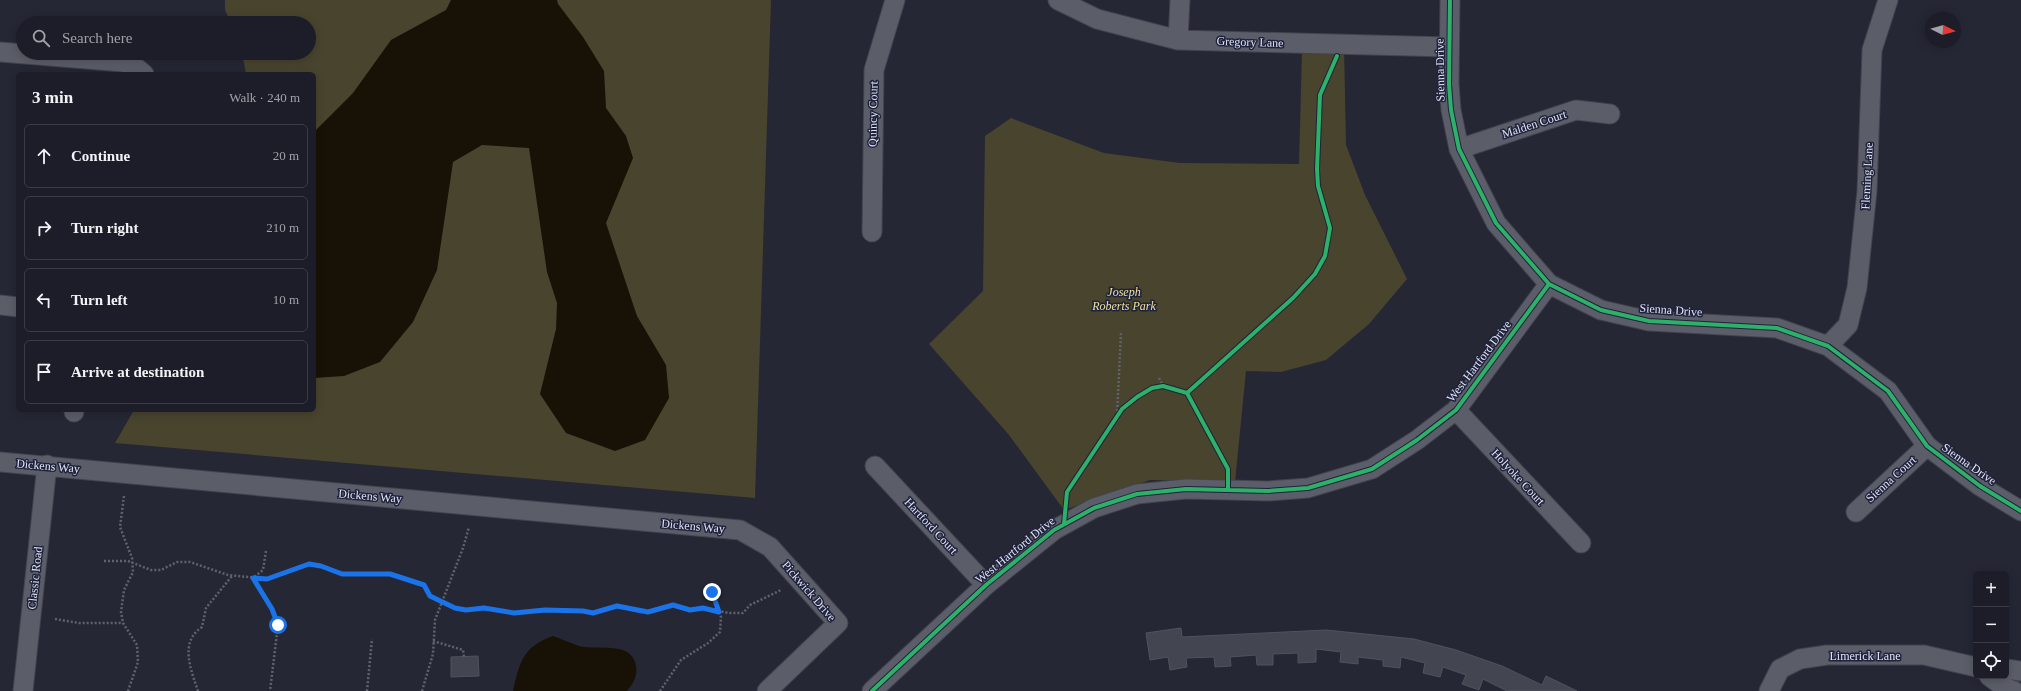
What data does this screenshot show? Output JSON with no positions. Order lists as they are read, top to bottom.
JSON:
{
  "streets": {
    "street": [
      "Gregory Lane",
      "Sienna Drive",
      "Quincy Court",
      "Malden Court",
      "Fleming Lane",
      "West Hartford Drive",
      "Dickens Way",
      "Holyoke Court",
      "Sienna Court",
      "Hartford Court",
      "Classic Road",
      "Pickwick Drive",
      "Limerick Lane"
    ]
  },
  "crossings": [
    ["Gregory Lane", "Sienna Drive"],
    ["Sienna Drive", "Malden Court"],
    ["Sienna Drive", "Fleming Lane"],
    ["Sienna Drive", "West Hartford Drive"],
    ["Sienna Drive", "Sienna Court"],
    ["West Hartford Drive", "Holyoke Court"],
    ["West Hartford Drive", "Hartford Court"],
    ["Dickens Way", "Classic Road"],
    ["Dickens Way", "Pickwick Drive"]
  ],
  "parks": ["Joseph Roberts Park"],
  "north": "right",
  "page": {
    "search": "Search here",
    "heading": ["3 min", "Walk · 240 m"],
    "list": [
      ["Continue", "20 m"],
      ["Turn right", "210 m"],
      ["Turn left", "10 m"],
      "Arrive at destination"
    ],
    "map_buttons": ["+", "−"]
  }
}
